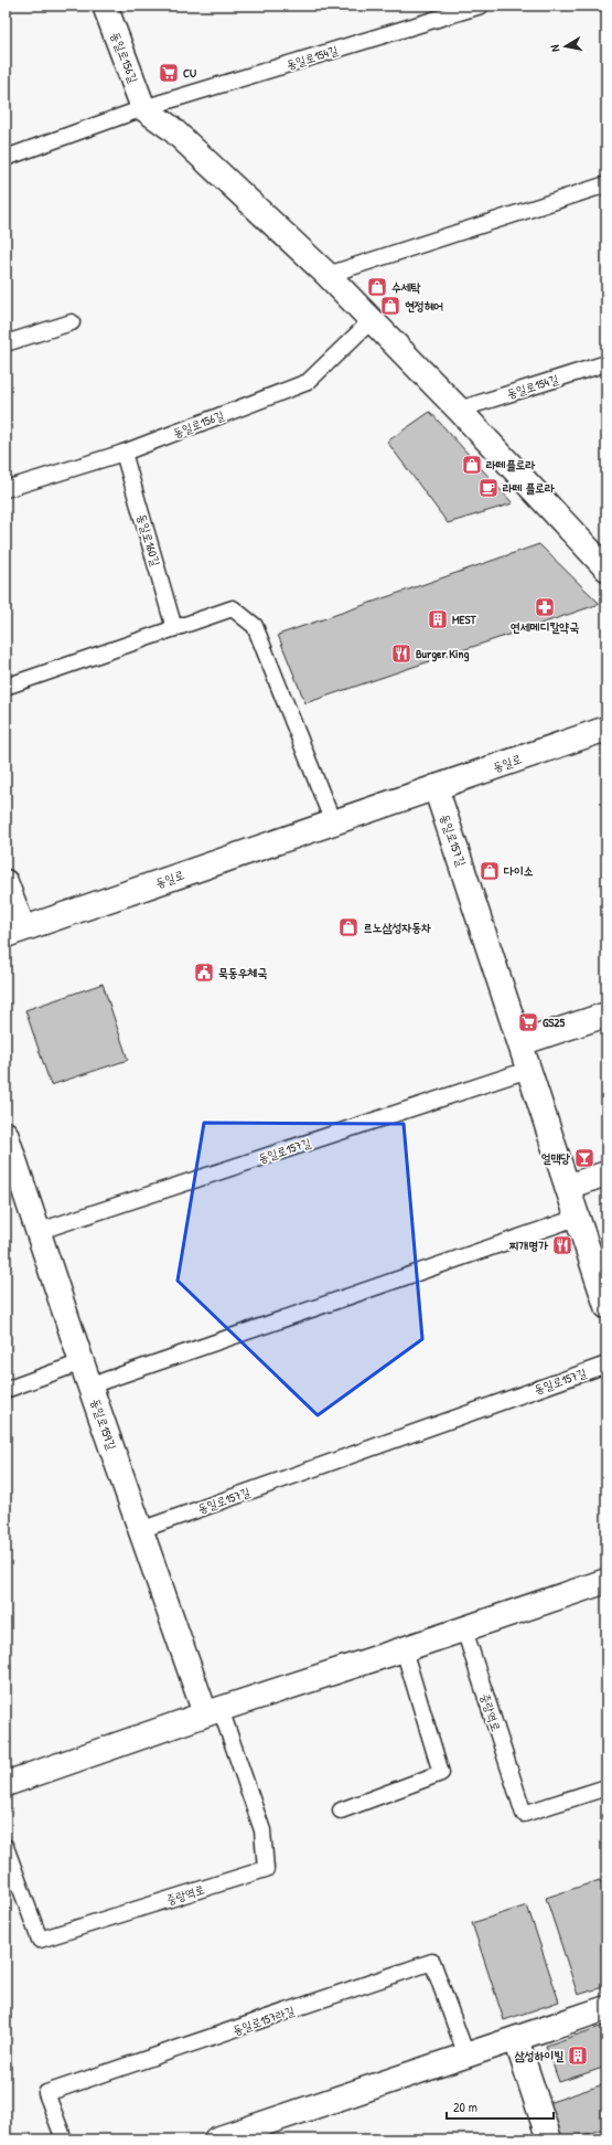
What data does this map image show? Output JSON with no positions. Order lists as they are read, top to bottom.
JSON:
{
  "streets": {
    "street": [
      "동일로156길",
      "동일로",
      "동일로157길",
      "동일로159길"
    ],
    "lane": [
      "동일로154길",
      "동일로160길",
      "중랑역로",
      "동일로157라길"
    ]
  },
  "crossings": [
    ["동일로156길", "동일로154길"],
    ["동일로156길", "동일로160길"],
    ["동일로", "동일로157길"],
    ["동일로157길", "동일로159길"],
    ["동일로159길", "중랑역로"]
  ],
  "places": {
    "supermarket": ["CU", "GS25"],
    "shop": [
      "수세탁",
      "현정헤어",
      "라떼플로라",
      "다이소",
      "르노삼성자동차"
    ],
    "cafe": ["라떼 플로라"],
    "pharmacy": ["연세메디칼약국"],
    "building": ["MEST", "삼성하이빌"],
    "restaurant": ["Burger King", "찌개명가"],
    "public building": ["묵동우체국"],
    "bar": ["얼맥당"]
  },
  "scale_bar": "20 m",
  "north": "left"
}
